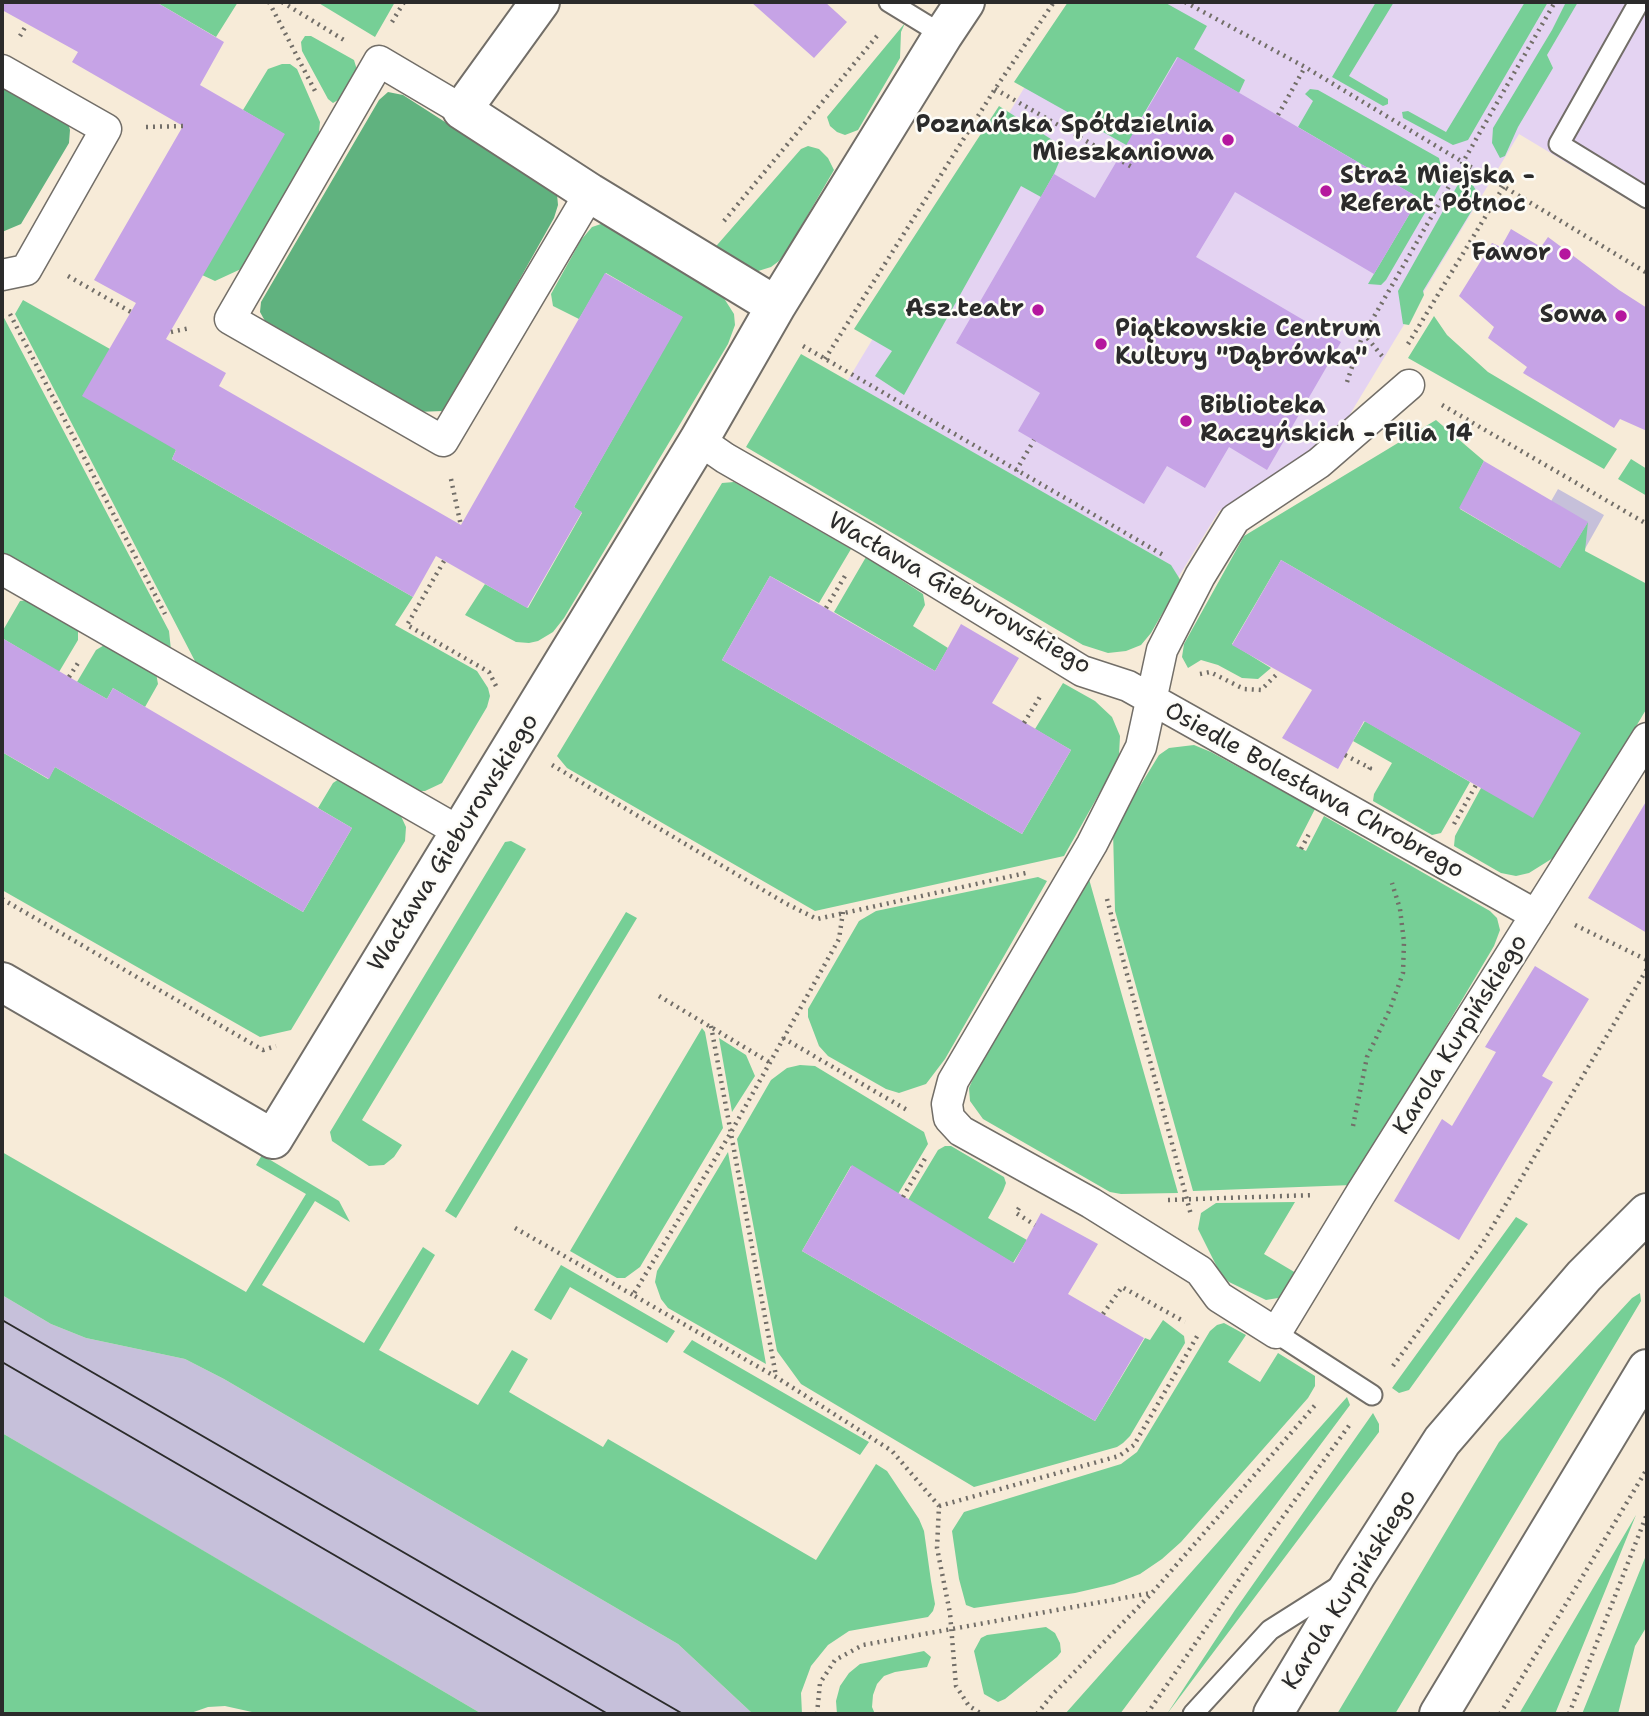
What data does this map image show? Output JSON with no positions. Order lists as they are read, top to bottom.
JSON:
{
  "streets": {
    "street": ["Wacława Gieburowskiego", "Osiedle Bolesława Chrobrego", "Karola Kurpińskiego"]
  },
  "crossings": [
    ["Wacława Gieburowskiego", "Osiedle Bolesława Chrobrego"],
    ["Osiedle Bolesława Chrobrego", "Karola Kurpińskiego"]
  ],
  "places": [
    "Poznańska Spółdzielnia Mieszkaniowa",
    "Straż Miejska - Referat Północ",
    "Fawor",
    "Asz.teatr",
    "Sowa",
    "Piątkowskie Centrum Kultury \"Dąbrówka\"",
    "Biblioteka Raczyńskich - Filia 14"
  ]
}
